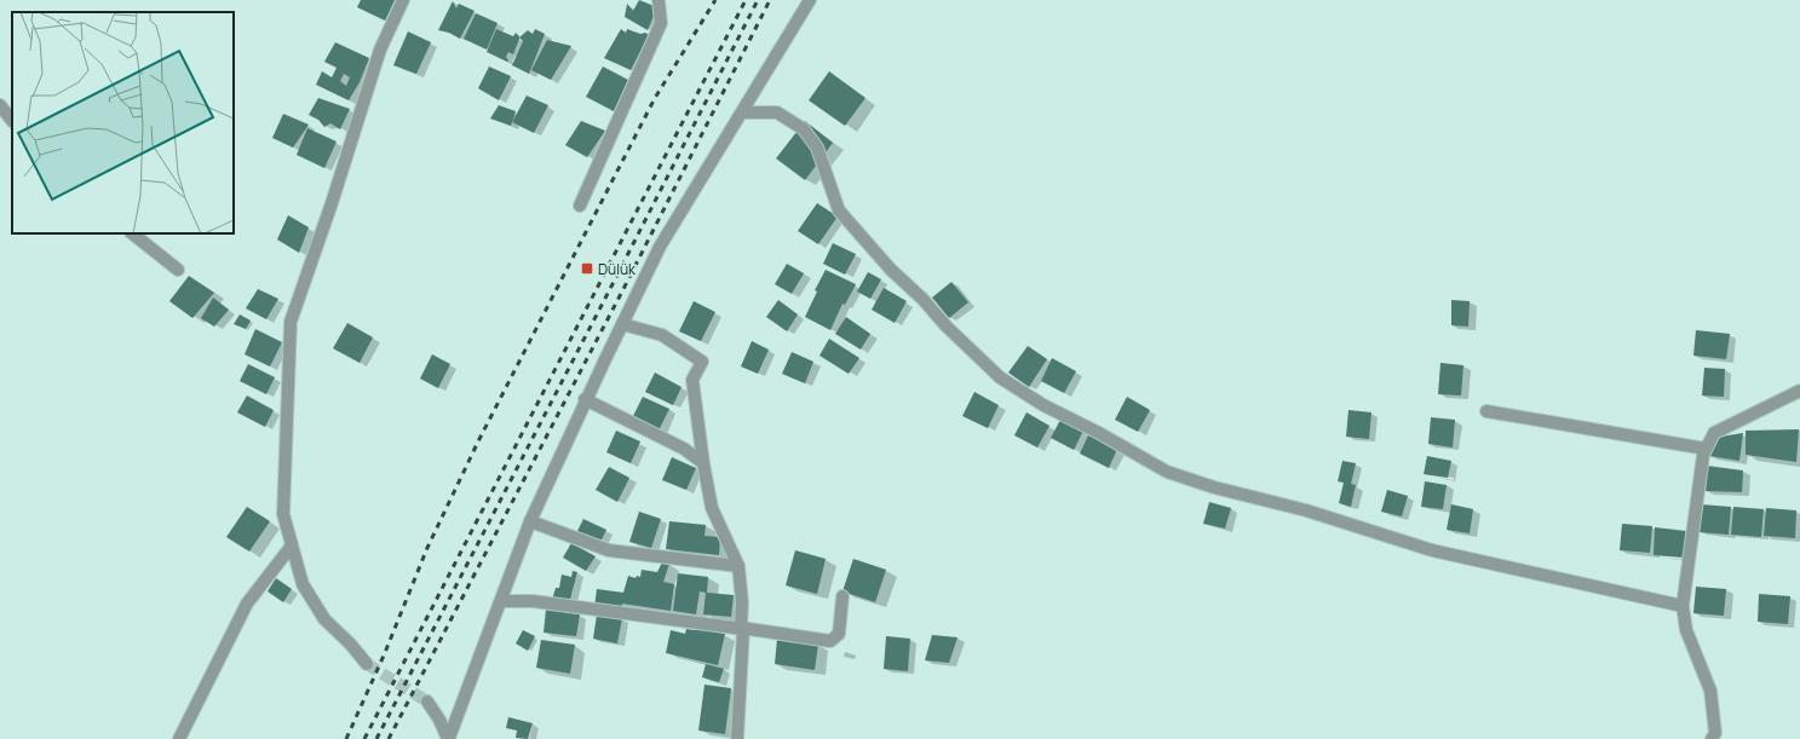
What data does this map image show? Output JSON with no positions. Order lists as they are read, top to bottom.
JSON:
{
  "places": {
    "transit": ["Dülük"]
  }
}
